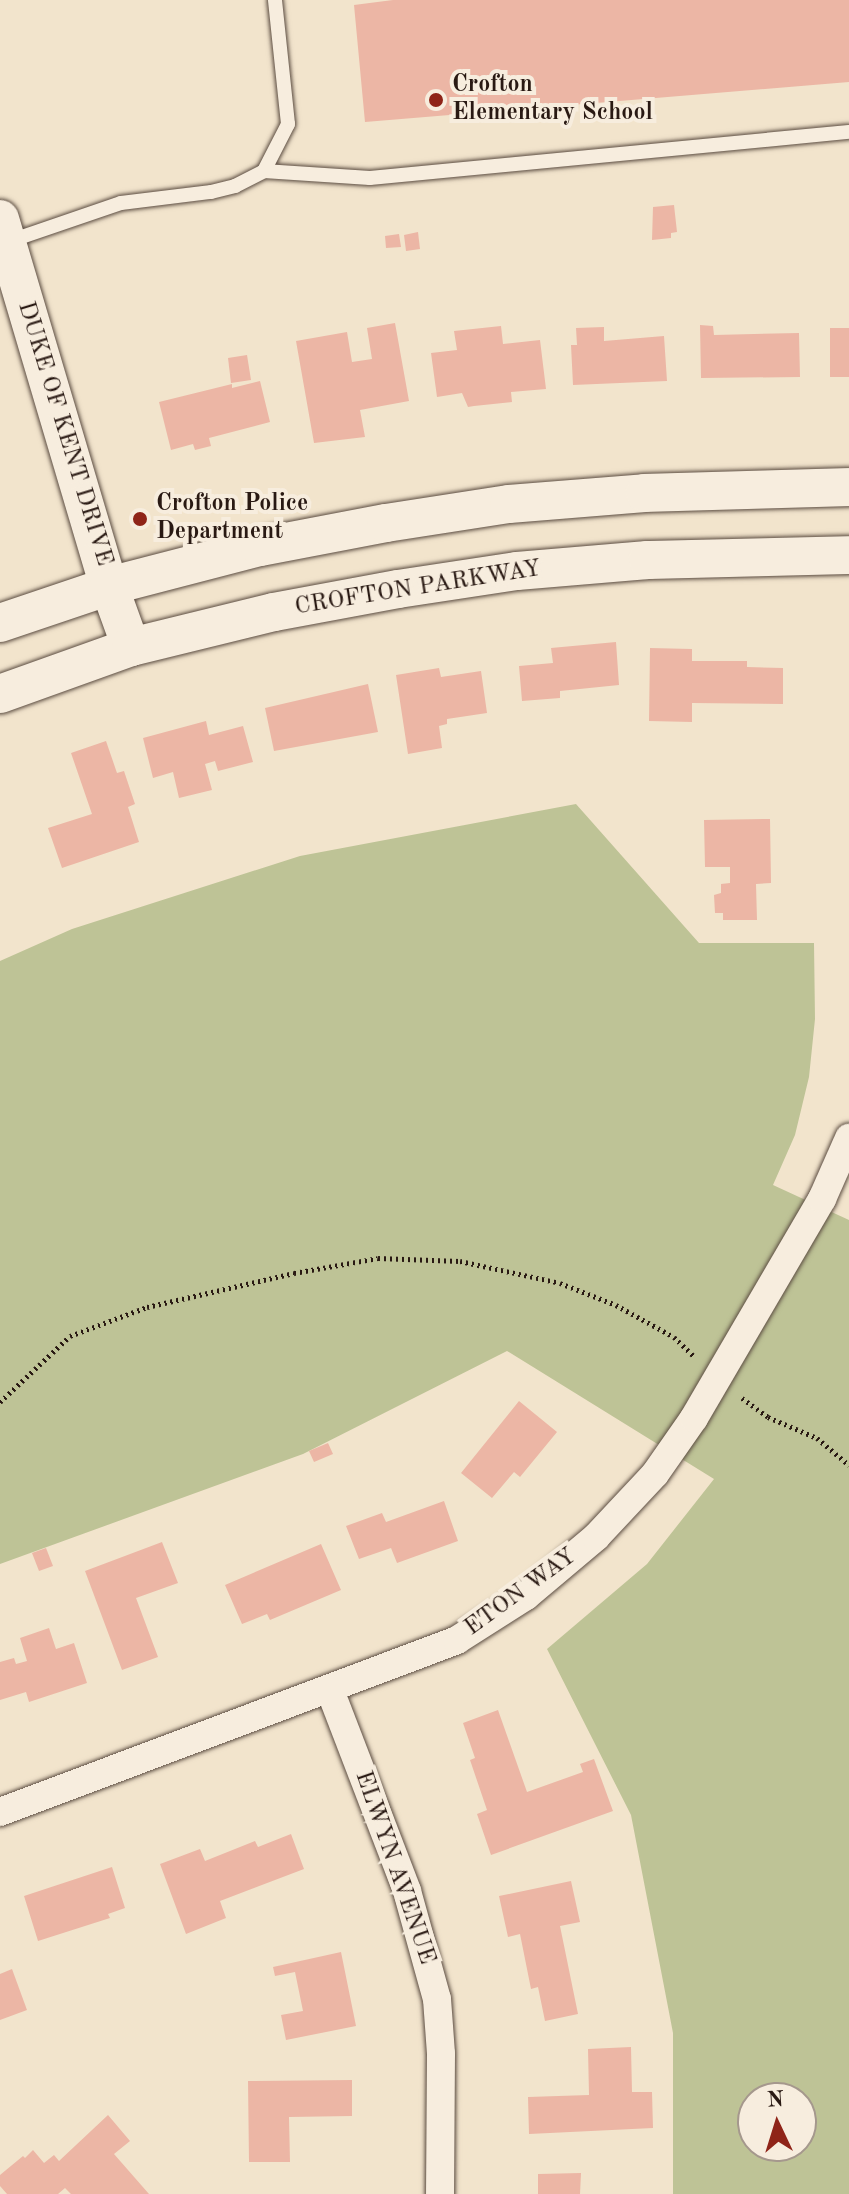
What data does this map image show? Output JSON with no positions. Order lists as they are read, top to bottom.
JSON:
{
  "streets": {
    "street": [
      "DUKE OF KENT DRIVE",
      "CROFTON PARKWAY",
      "ETON WAY",
      "ELWYN AVENUE"
    ]
  },
  "crossings": [
    ["DUKE OF KENT DRIVE", "CROFTON PARKWAY"],
    ["ETON WAY", "ELWYN AVENUE"]
  ],
  "places": ["Crofton Elementary School", "Crofton Police Department"],
  "north": "top"
}
